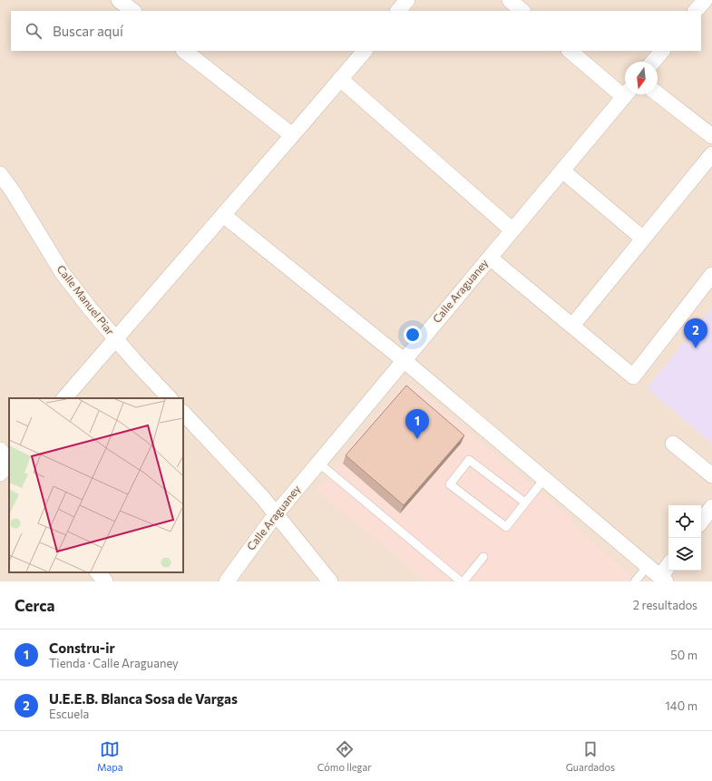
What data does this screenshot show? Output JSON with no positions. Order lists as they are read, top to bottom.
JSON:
{
  "streets": {
    "street": ["Calle Araguaney", "Calle Manuel Piar"]
  },
  "north": "bottom",
  "page": {
    "search": "Buscar aquí",
    "pins": ["2", "1"],
    "heading": ["Cerca", "2 resultados"],
    "list": [
      {
        "mark": "1",
        "name": "Constru-ir",
        "note": "Tienda · Calle Araguaney",
        "value": "50 m"
      },
      {
        "mark": "2",
        "name": "U.E.E.B. Blanca Sosa de Vargas",
        "note": "Escuela",
        "value": "140 m"
      }
    ],
    "nav": ["Mapa", "Cómo llegar", "Guardados"]
  }
}
